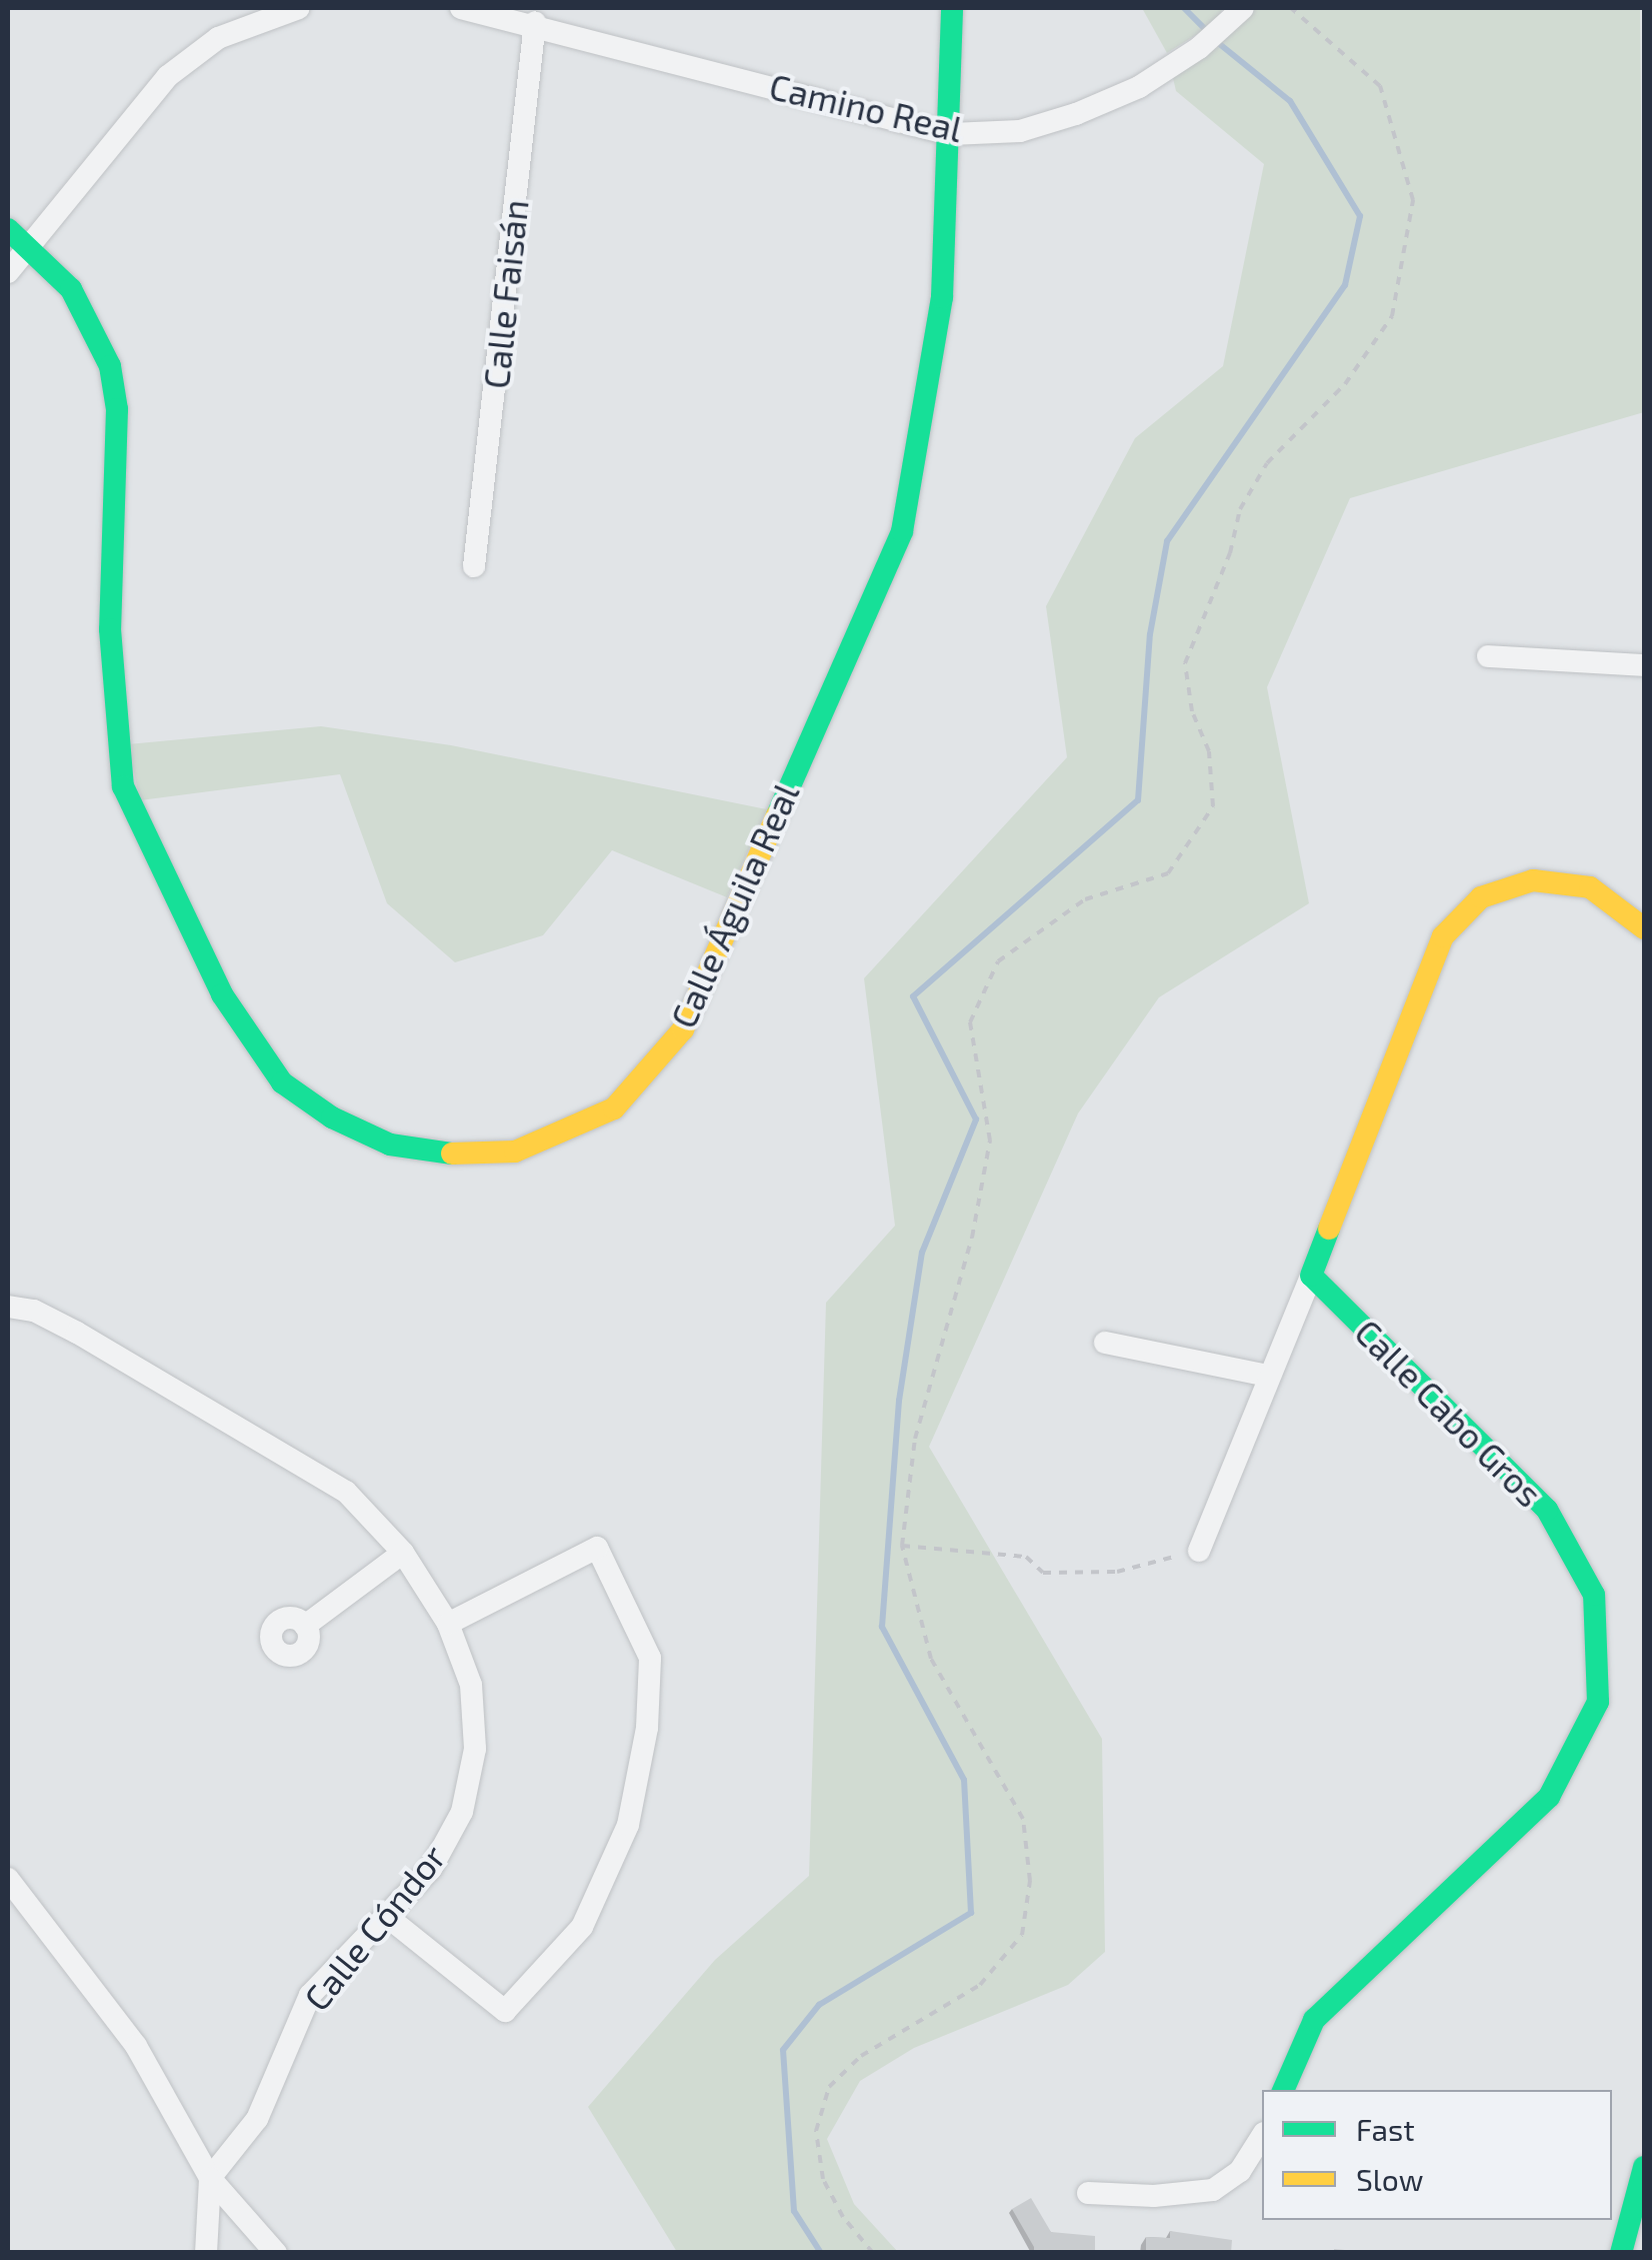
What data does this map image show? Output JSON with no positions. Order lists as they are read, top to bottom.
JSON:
{
  "streets": {
    "street": [
      "Camino Real",
      "Calle Faisán",
      "Calle Águila Real",
      "Calle Cabo Gros",
      "Calle Cóndor"
    ]
  },
  "crossings": [
    ["Camino Real", "Calle Faisán"],
    ["Camino Real", "Calle Águila Real"]
  ],
  "legend": ["Fast", "Slow"]
}
